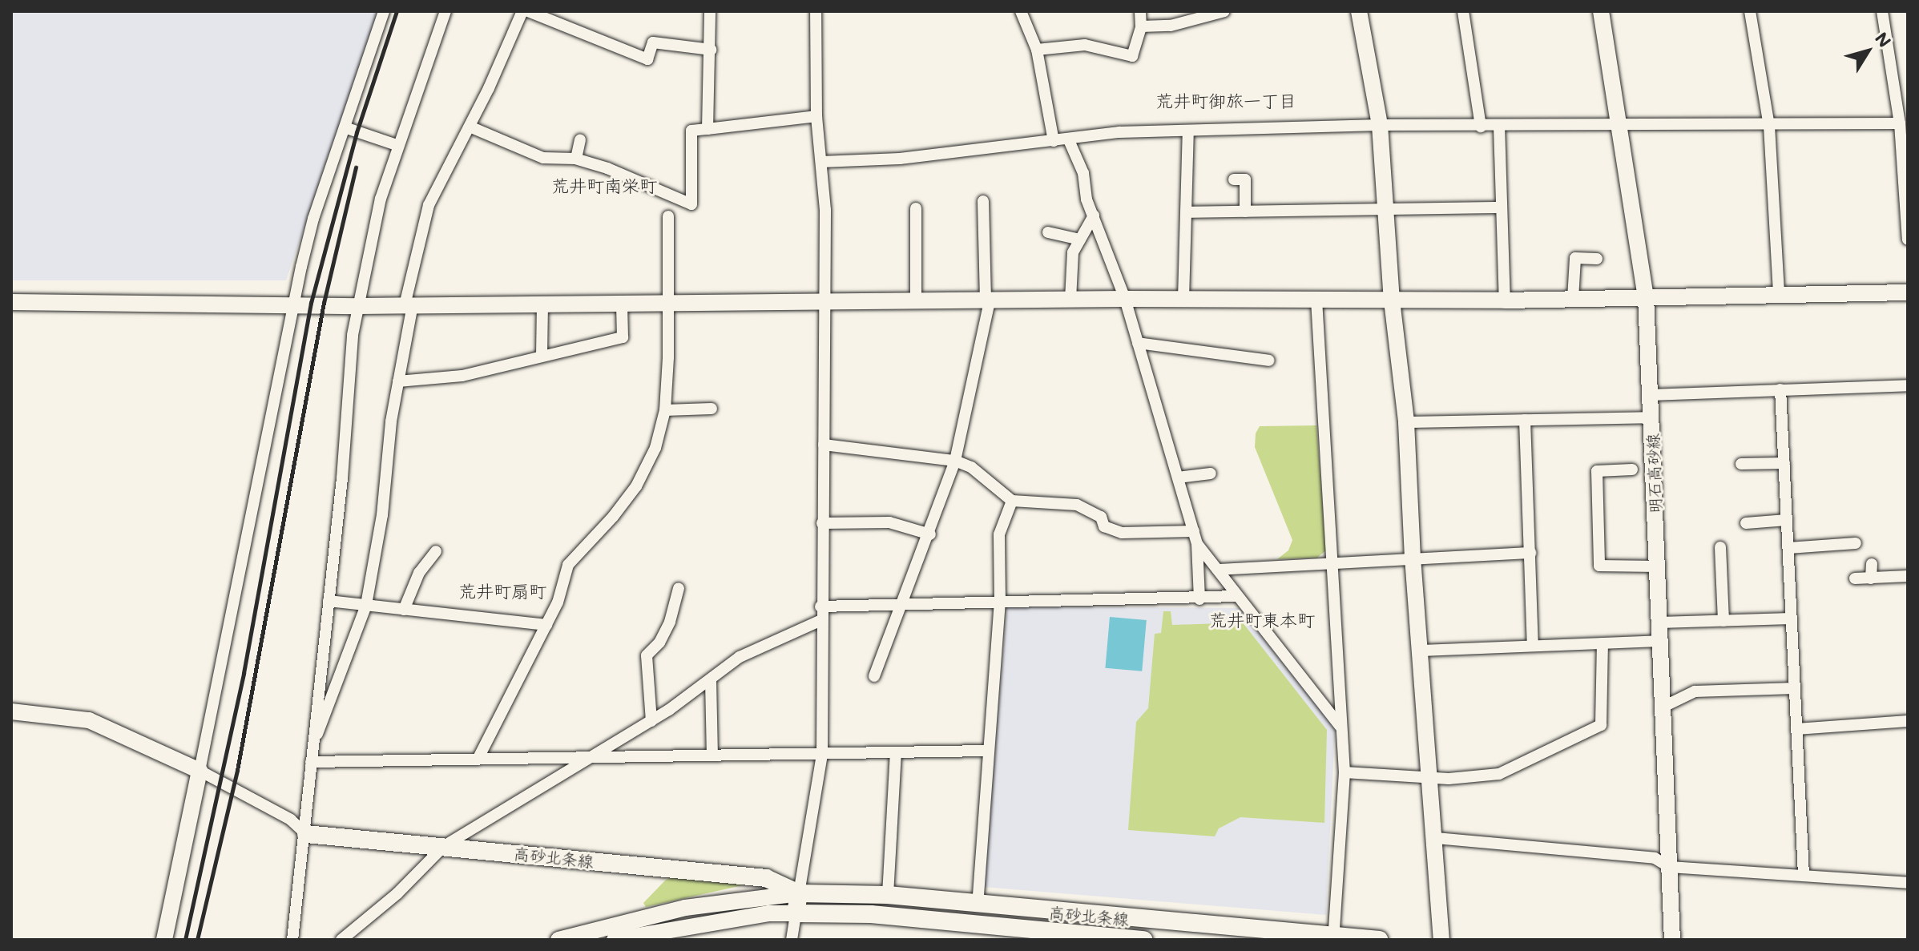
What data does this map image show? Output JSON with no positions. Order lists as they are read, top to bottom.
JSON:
{
  "streets": {
    "main road": ["高砂北条線"],
    "street": ["明石高砂線"]
  },
  "districts": [
    "荒井町御旅一丁目",
    "荒井町南栄町",
    "荒井町扇町",
    "荒井町東本町"
  ],
  "north": "top right"
}
